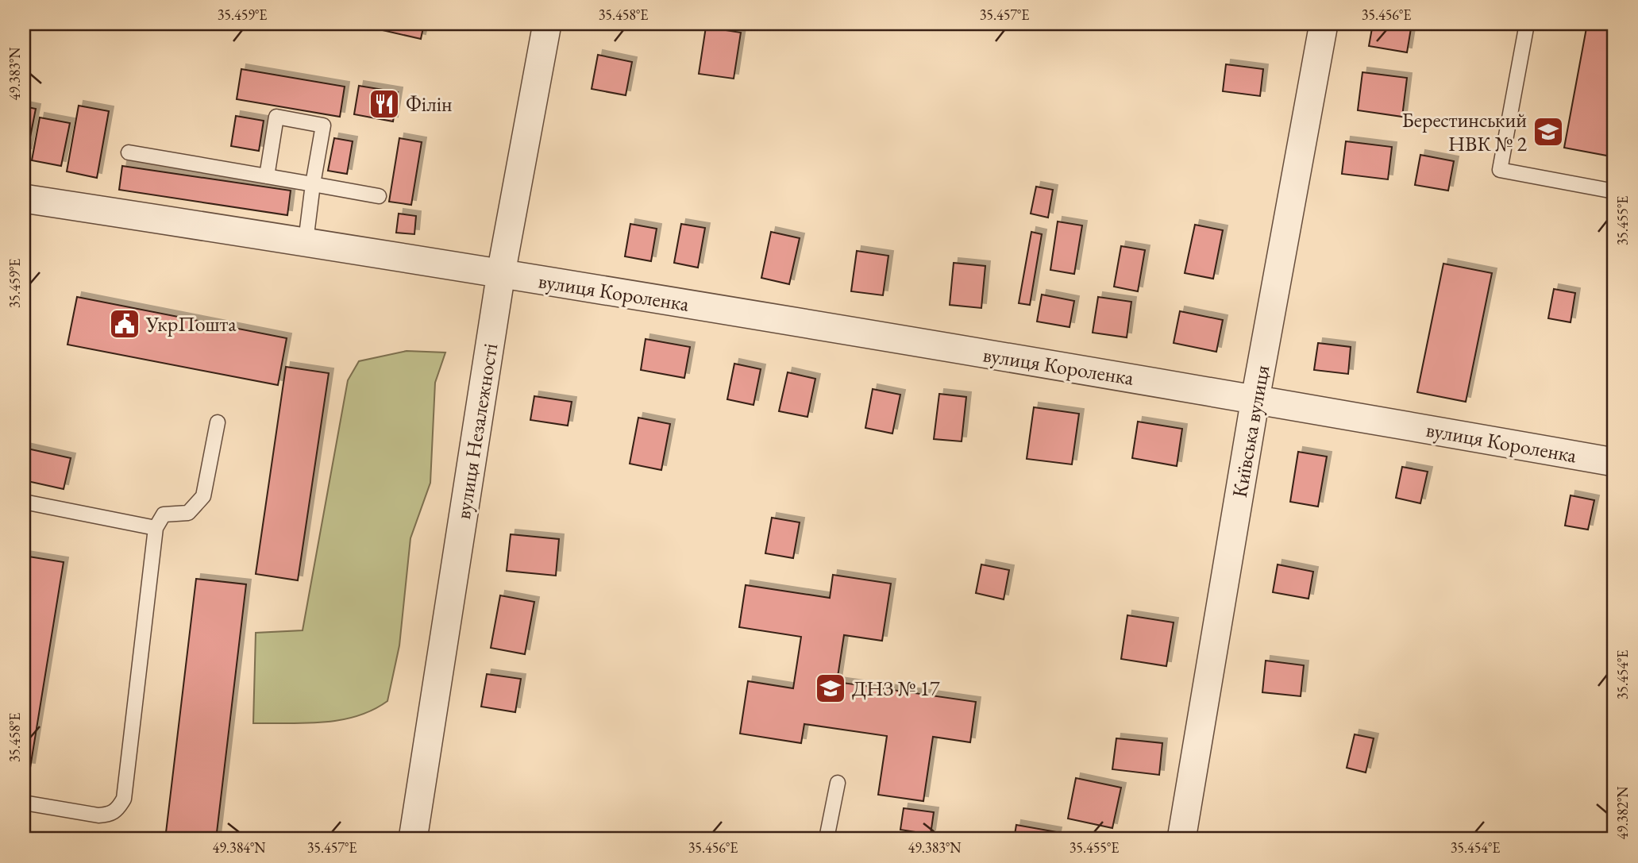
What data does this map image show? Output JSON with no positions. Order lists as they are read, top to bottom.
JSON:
{
  "streets": {
    "street": ["вулиця Короленка", "вулиця Незалежності", "Київська вулиця"]
  },
  "crossings": [
    ["вулиця Короленка", "вулиця Незалежності"],
    ["вулиця Короленка", "Київська вулиця"]
  ],
  "places": {
    "restaurant": ["Філін"],
    "school or university": ["Берестинський НВК № 2", "ДНЗ № 17"],
    "public building": ["УкрПошта"]
  },
  "coordinates": [
    "35.459°E",
    "35.458°E",
    "35.457°E",
    "35.456°E",
    "49.383°N",
    "35.455°E",
    "35.454°E",
    "49.382°N",
    "49.384°N"
  ]
}
